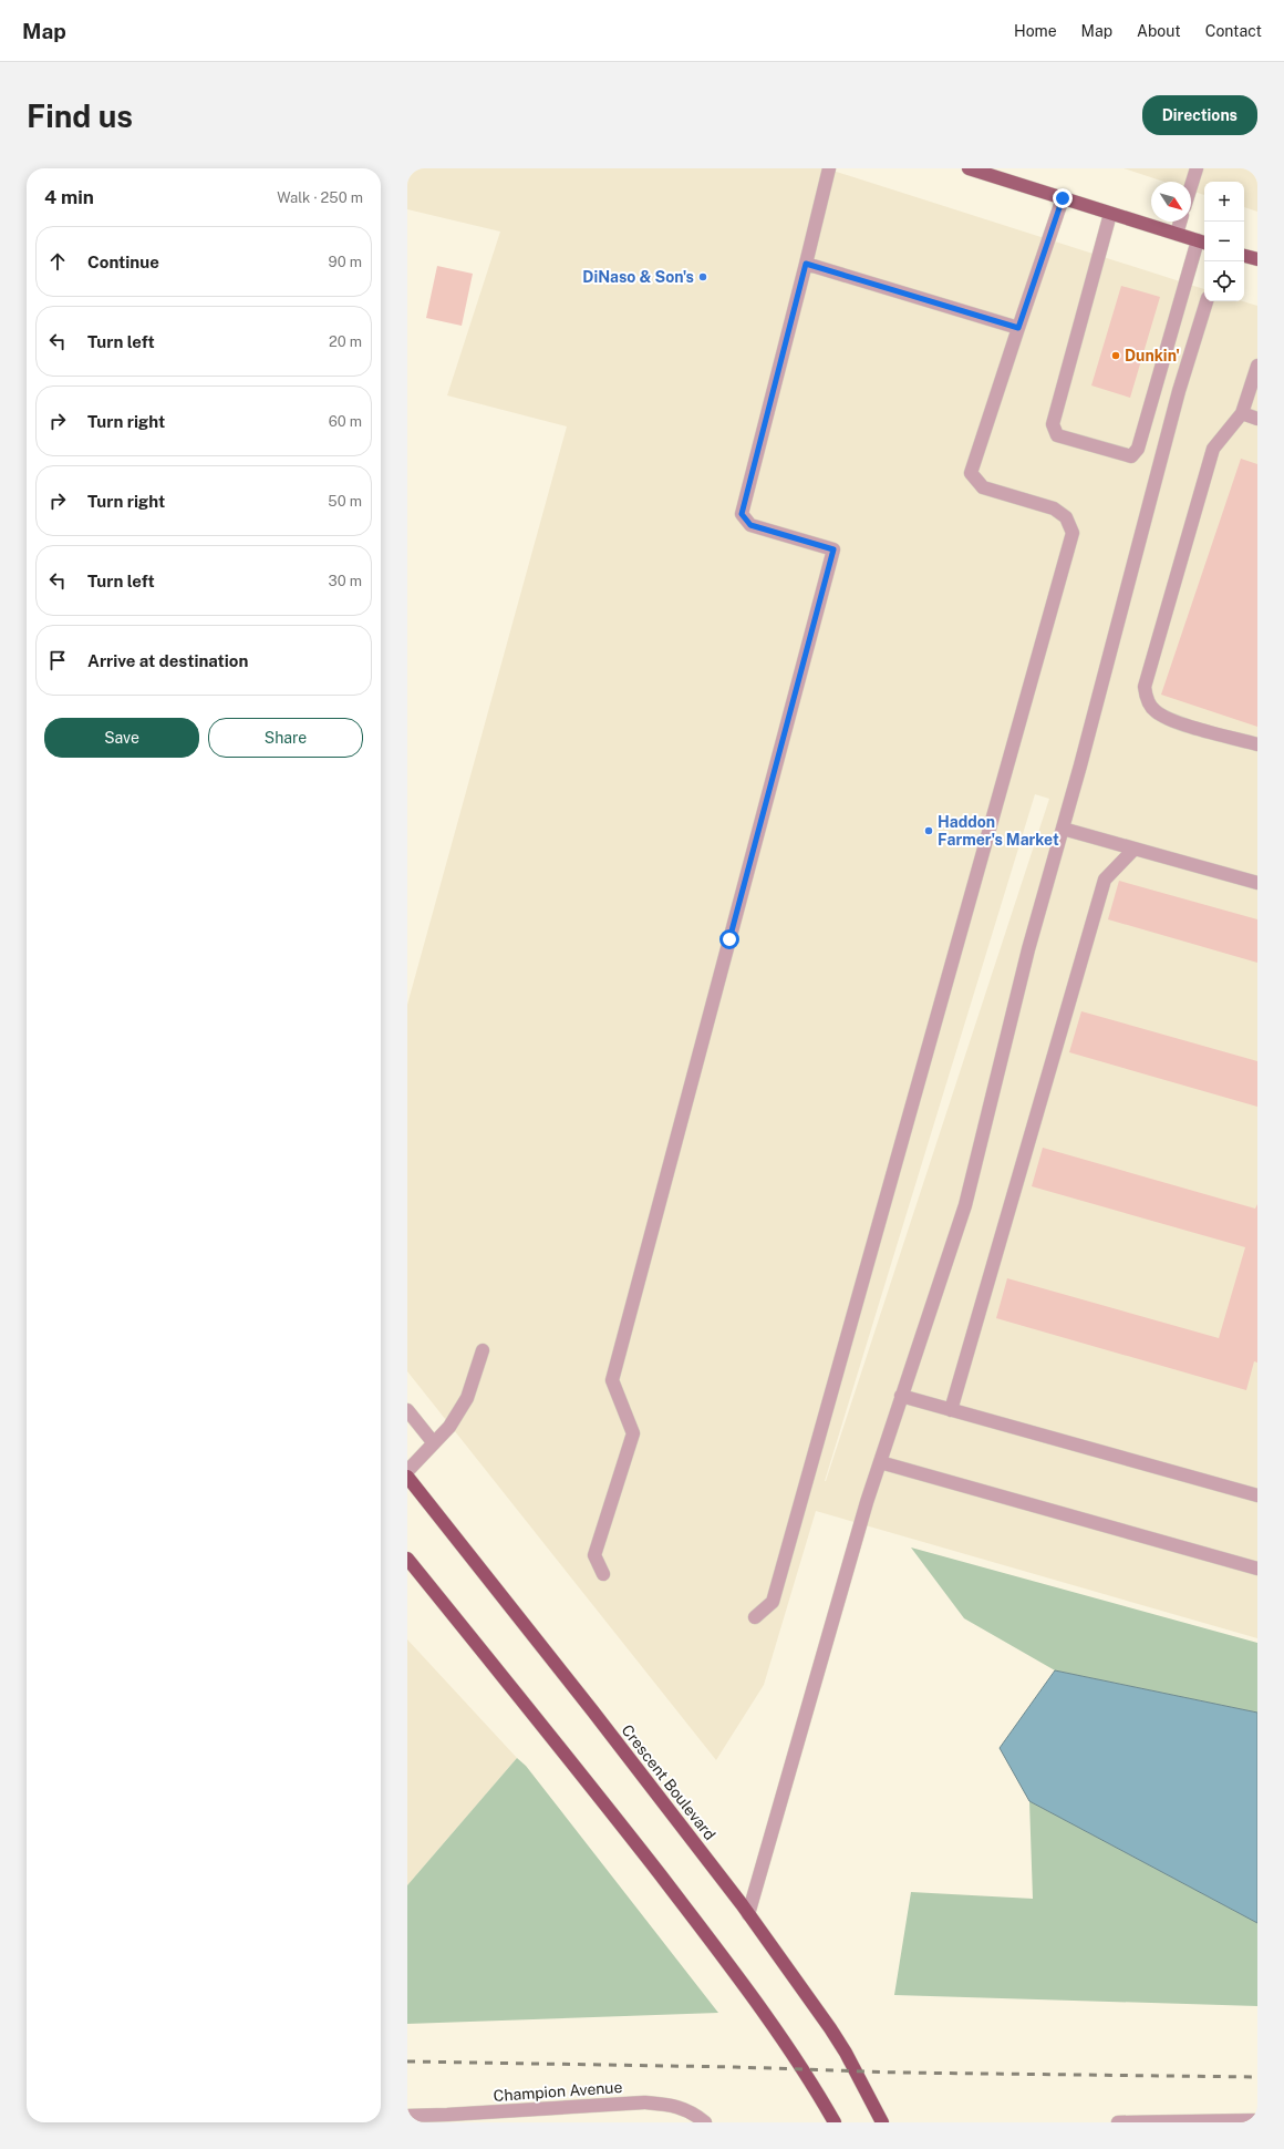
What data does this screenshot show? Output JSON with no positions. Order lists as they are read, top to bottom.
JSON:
{
  "streets": {
    "highway": ["Crescent Boulevard"],
    "street": ["Champion Avenue"]
  },
  "places": ["DiNaso & Son's", "Dunkin'", "Haddon Farmer's Market"],
  "north": "bottom right",
  "page": {
    "header": "Map",
    "nav": [
      "Home",
      "Map",
      "About",
      "Contact"
    ],
    "buttons": [
      "Directions",
      ["Save", "Share"]
    ],
    "title": "Find us",
    "heading": ["4 min", "Walk · 250 m"],
    "map_buttons": ["+", "−"],
    "list": [
      ["Continue", "90 m"],
      ["Turn left", "20 m"],
      ["Turn right", "60 m"],
      ["Turn right", "50 m"],
      ["Turn left", "30 m"],
      "Arrive at destination"
    ]
  }
}
